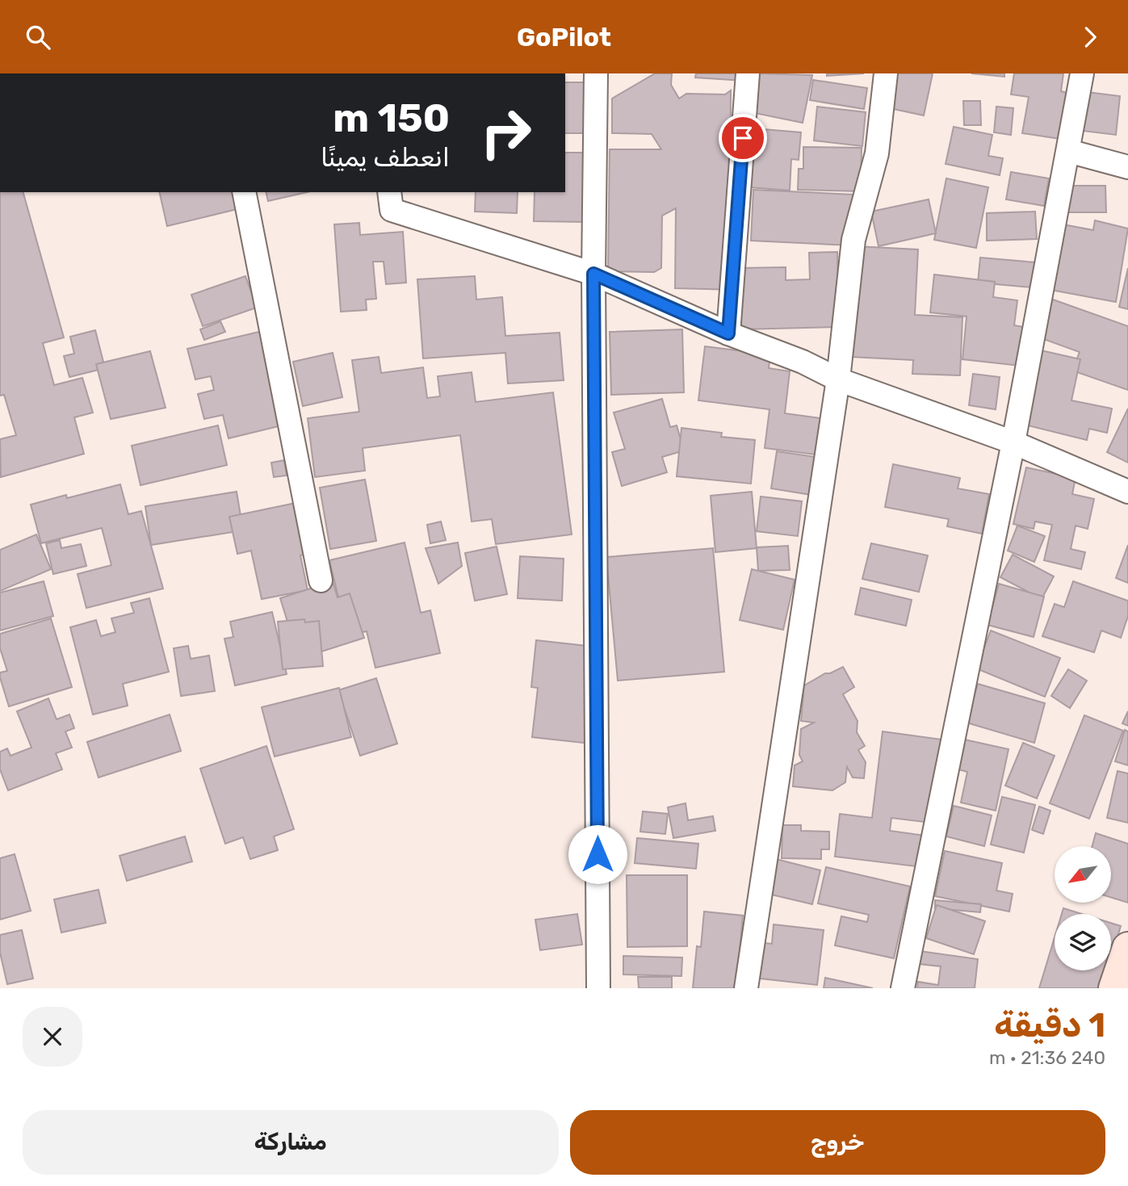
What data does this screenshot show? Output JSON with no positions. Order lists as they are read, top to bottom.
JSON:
{
  "north": "bottom left",
  "page": {
    "header": "GoPilot",
    "turn": ["150 m", "انعطف يمينًا"],
    "heading": ["1 دقيقة", "240 m · 21:36"],
    "buttons": ["خروج", "مشاركة"]
  }
}
